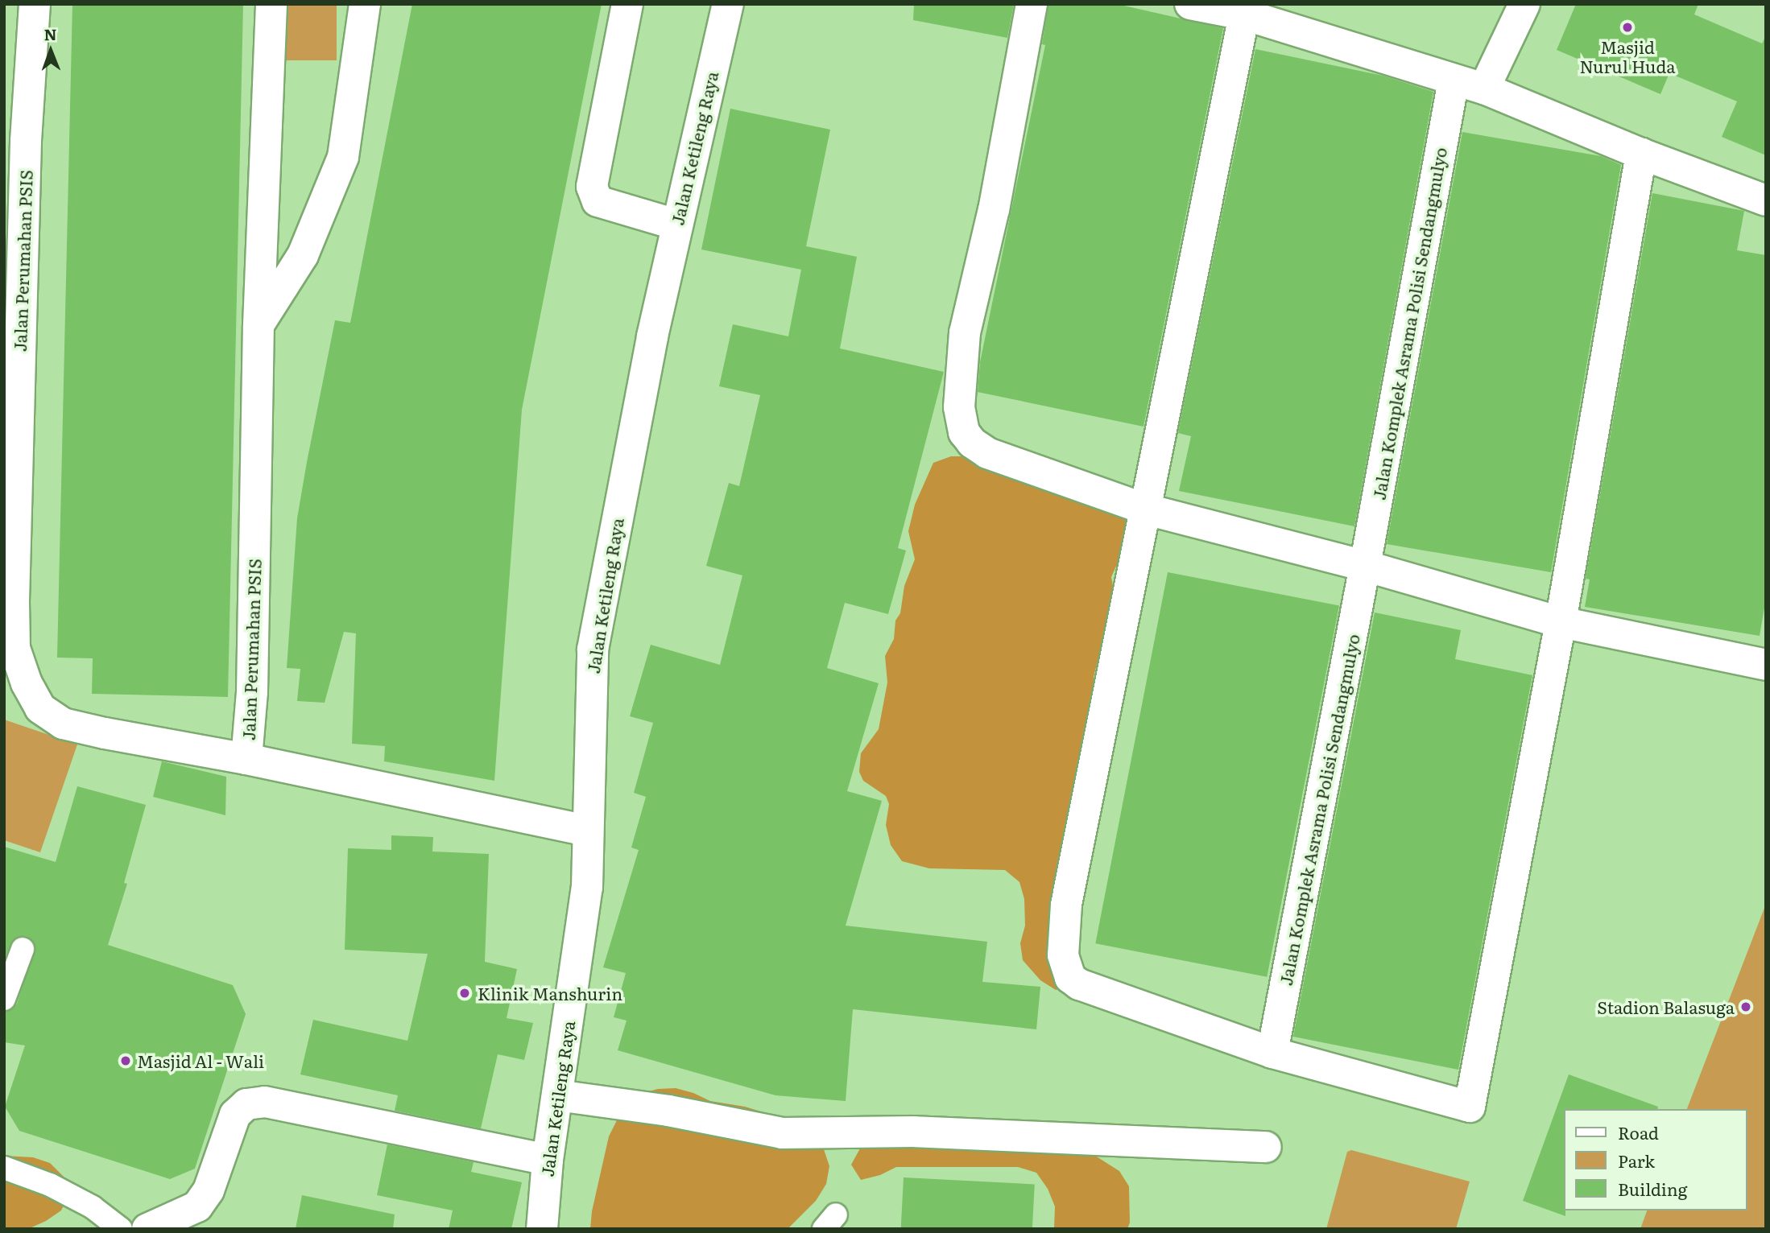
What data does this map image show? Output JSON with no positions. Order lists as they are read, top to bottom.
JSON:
{
  "streets": {
    "street": ["Jalan Ketileng Raya", "Jalan Perumahan PSIS", "Jalan Komplek Asrama Polisi Sendangmulyo"]
  },
  "places": [
    "Masjid Nurul Huda",
    "Klinik Manshurin",
    "Stadion Balasuga",
    "Masjid Al - Wali"
  ],
  "legend": ["Road", "Park", "Building"],
  "north": "top"
}
